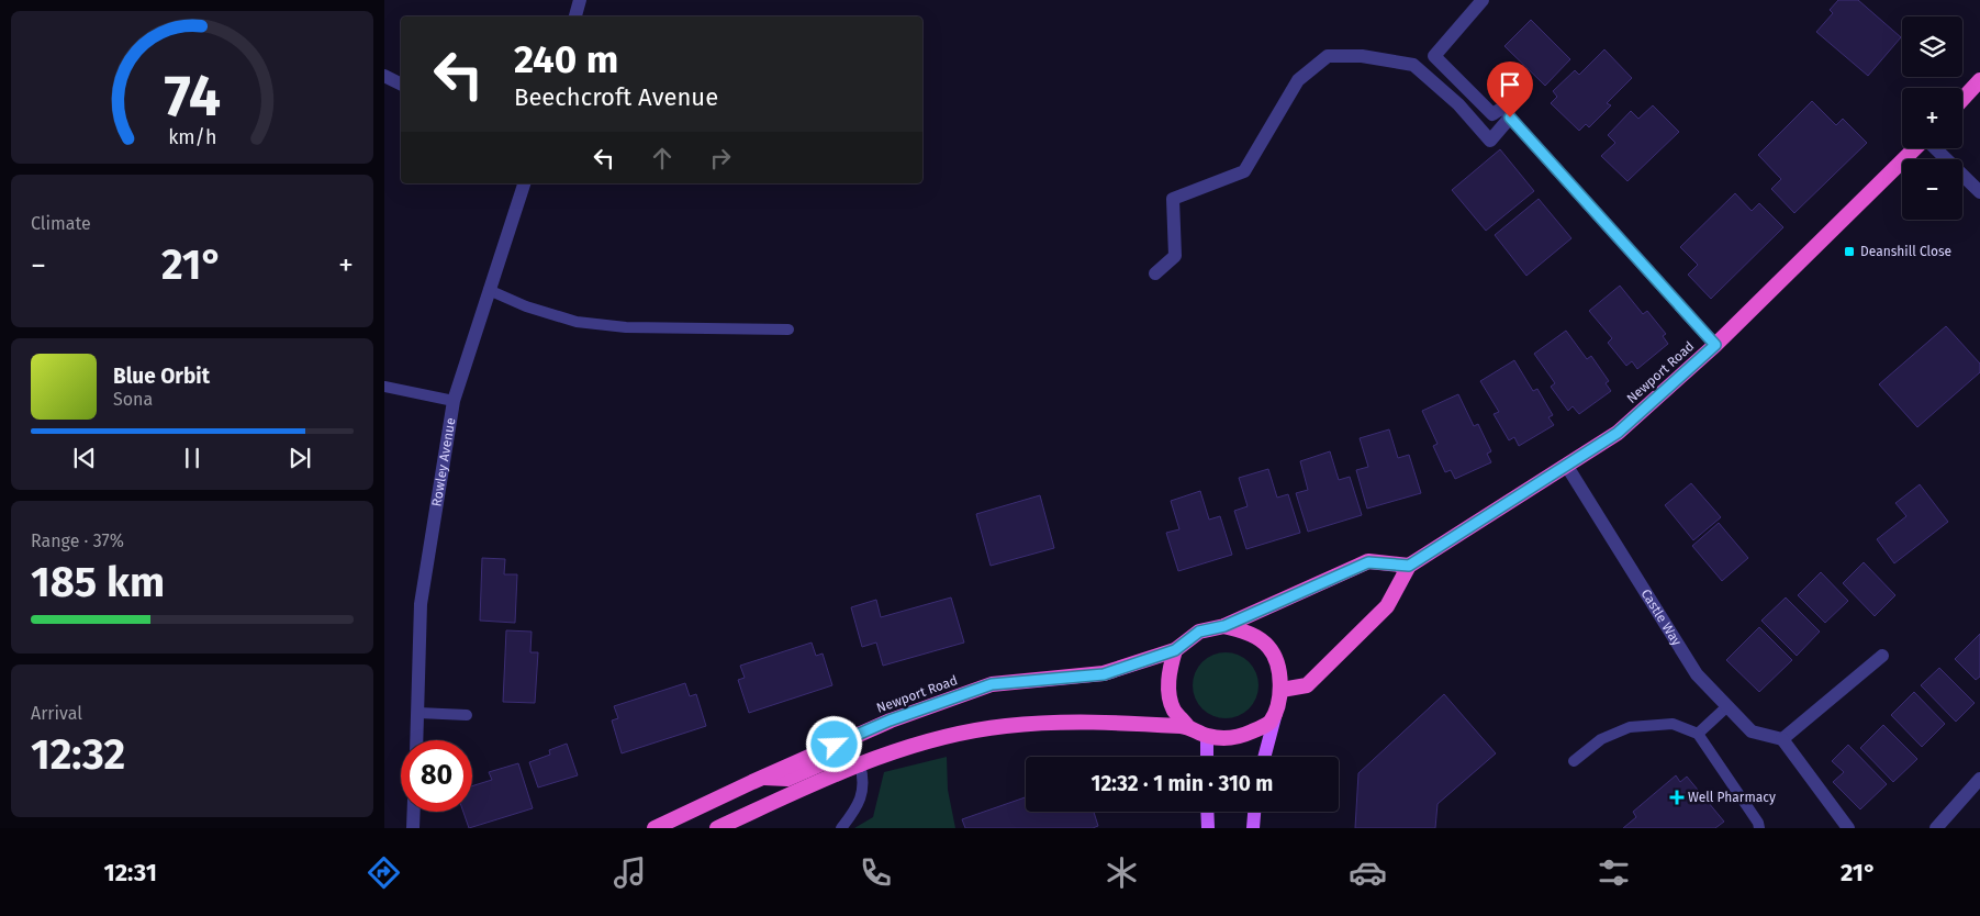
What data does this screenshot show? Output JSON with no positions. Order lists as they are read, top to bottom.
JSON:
{
  "streets": {
    "highway": ["Newport Road"],
    "street": ["Rowley Avenue", "Castle Way"]
  },
  "crossings": [
    ["Newport Road", "Castle Way"]
  ],
  "places": {
    "transit": ["Deanshill Close"],
    "health": ["Well Pharmacy"]
  },
  "page": {
    "map_buttons": ["+", "−"],
    "turn": ["240 m", "Beechcroft Avenue"],
    "tile": [
      "Climate",
      ["Range · 37%", "185 km"],
      ["Arrival", "12:32"]
    ],
    "heat": ["−", "21°", "+"],
    "song": ["Blue Orbit", "Sona"],
    "limit": "80",
    "trip": "12:32 · 1 min · 310 m",
    "tabs": ["12:31", "21°"],
    "gauge": ["74", "km/h"]
  }
}
